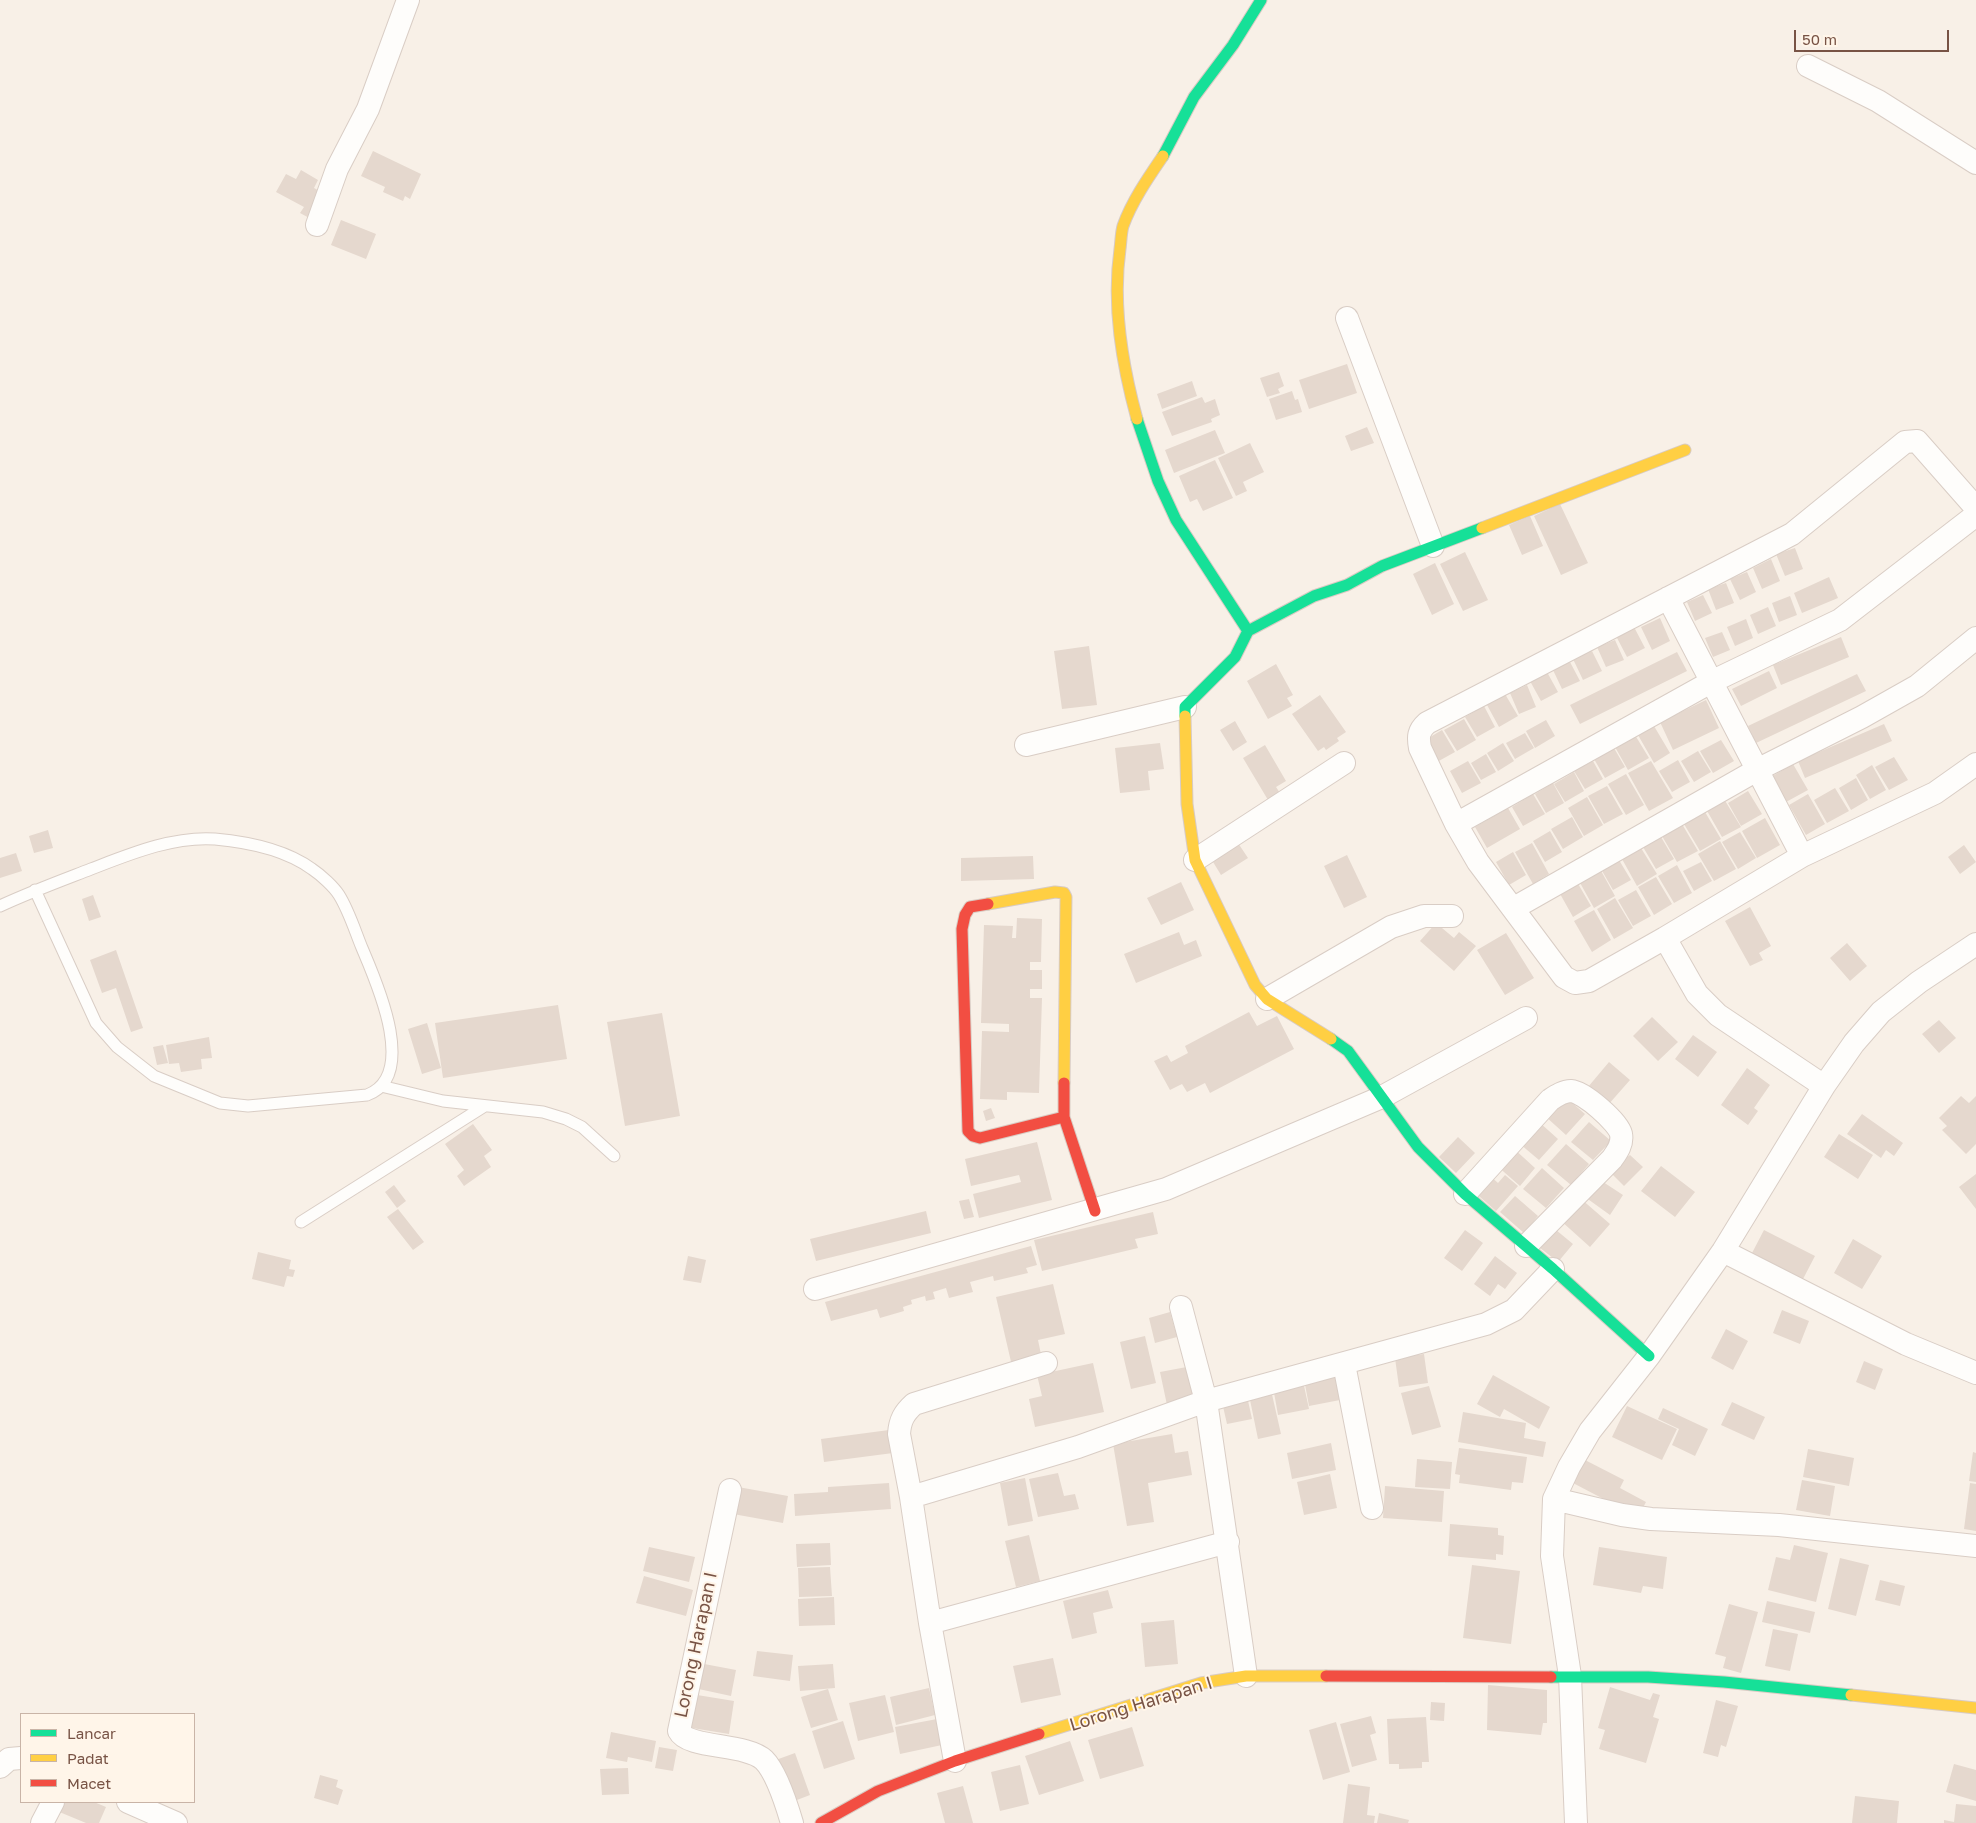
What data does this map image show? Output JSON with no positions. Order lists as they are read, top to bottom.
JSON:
{
  "streets": {
    "street": ["Lorong Harapan I"]
  },
  "legend": ["Lancar", "Padat", "Macet"],
  "scale_bar": "50 m"
}
